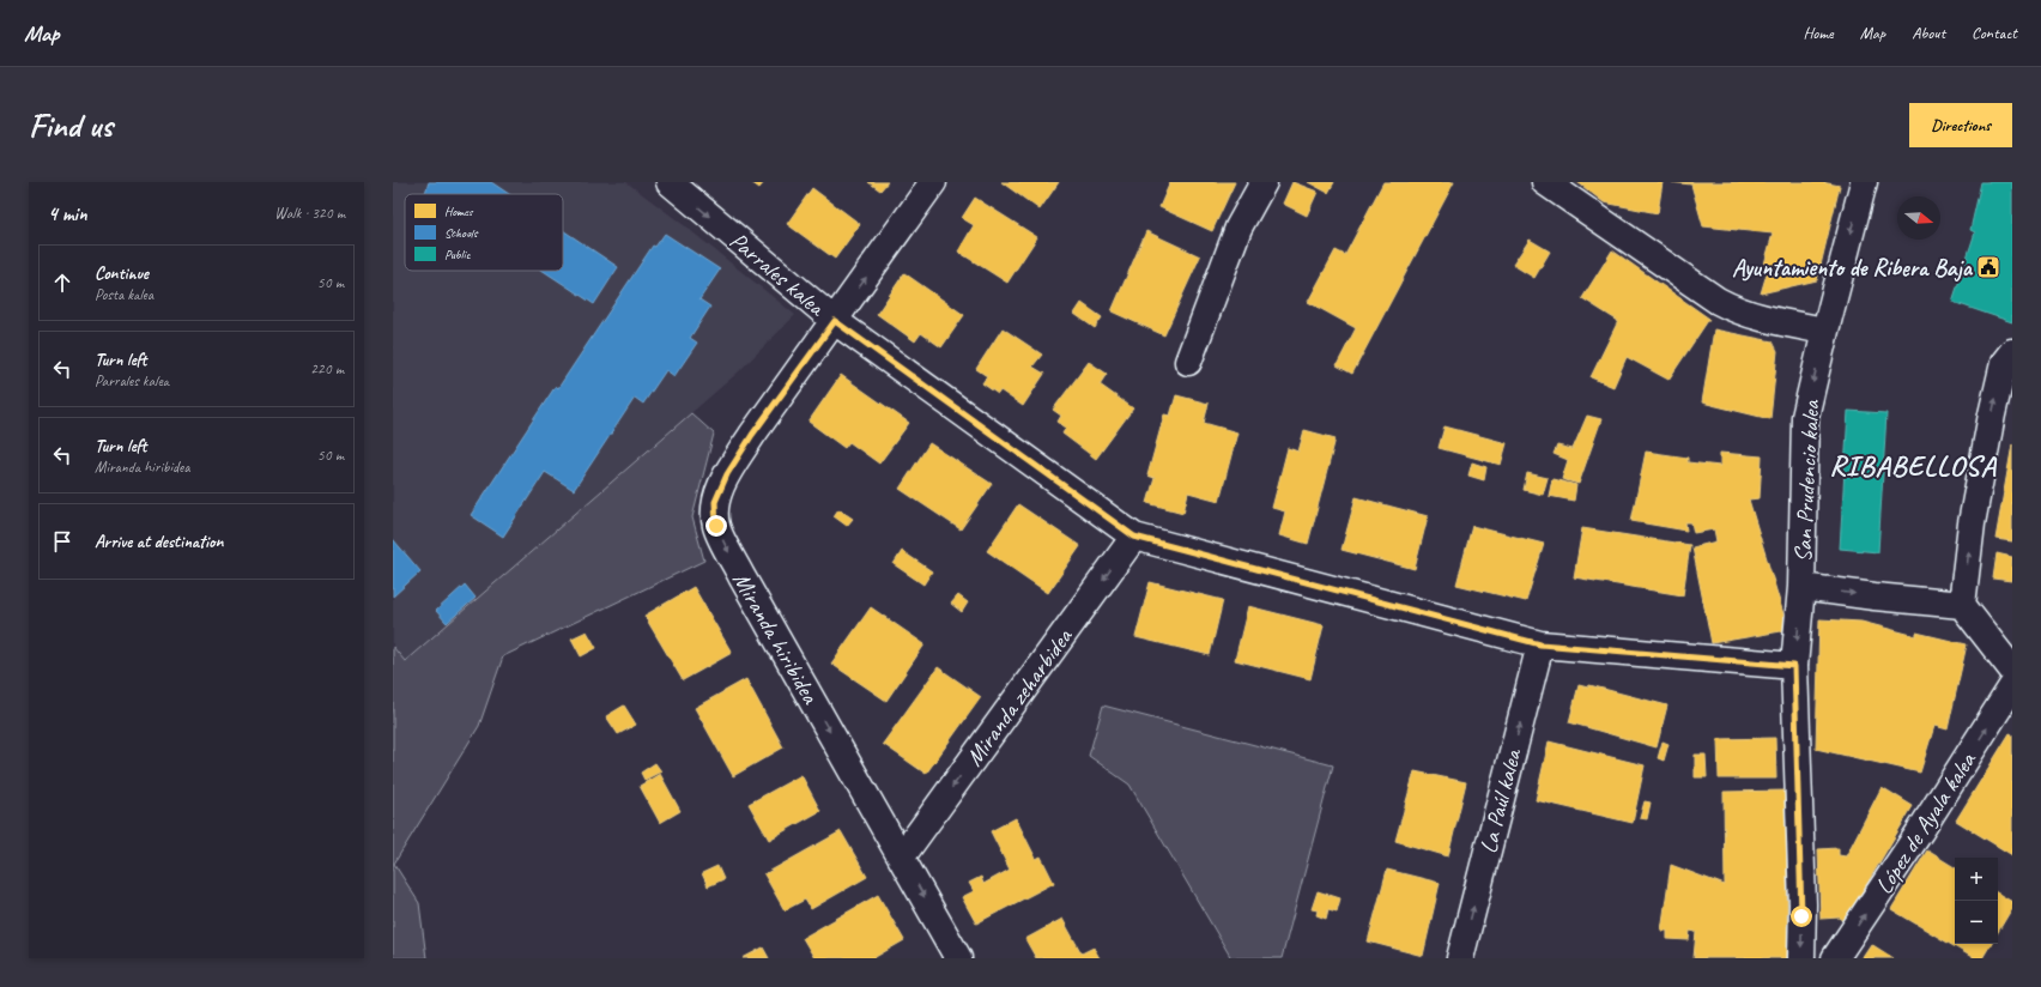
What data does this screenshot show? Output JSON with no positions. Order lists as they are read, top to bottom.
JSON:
{
  "streets": {
    "street": [
      "Parrales kalea",
      "San Prudencio kalea",
      "Miranda hiribidea",
      "Miranda zeharbidea",
      "La Paúl kalea",
      "López de Ayala kalea"
    ]
  },
  "crossings": [
    ["Parrales kalea", "San Prudencio kalea"],
    ["Parrales kalea", "Miranda hiribidea"],
    ["Parrales kalea", "Miranda zeharbidea"],
    ["Parrales kalea", "La Paúl kalea"],
    ["Miranda hiribidea", "Miranda zeharbidea"]
  ],
  "one_way": ["Miranda zeharbidea", "La Paúl kalea", "López de Ayala kalea"],
  "districts": ["RIBABELLOSA"],
  "places": {
    "public building": ["Ayuntamiento de Ribera Baja"]
  },
  "legend": ["Homes", "Schools", "Public"],
  "north": "right",
  "page": {
    "header": "Map",
    "nav": [
      "Home",
      "Map",
      "About",
      "Contact"
    ],
    "buttons": "Directions",
    "title": "Find us",
    "heading": ["4 min", "Walk · 320 m"],
    "list": [
      ["Continue", "Posta kalea", "50 m"],
      ["Turn left", "Parrales kalea", "220 m"],
      ["Turn left", "Miranda hiribidea", "50 m"],
      "Arrive at destination"
    ],
    "map_buttons": ["+", "−"]
  }
}
